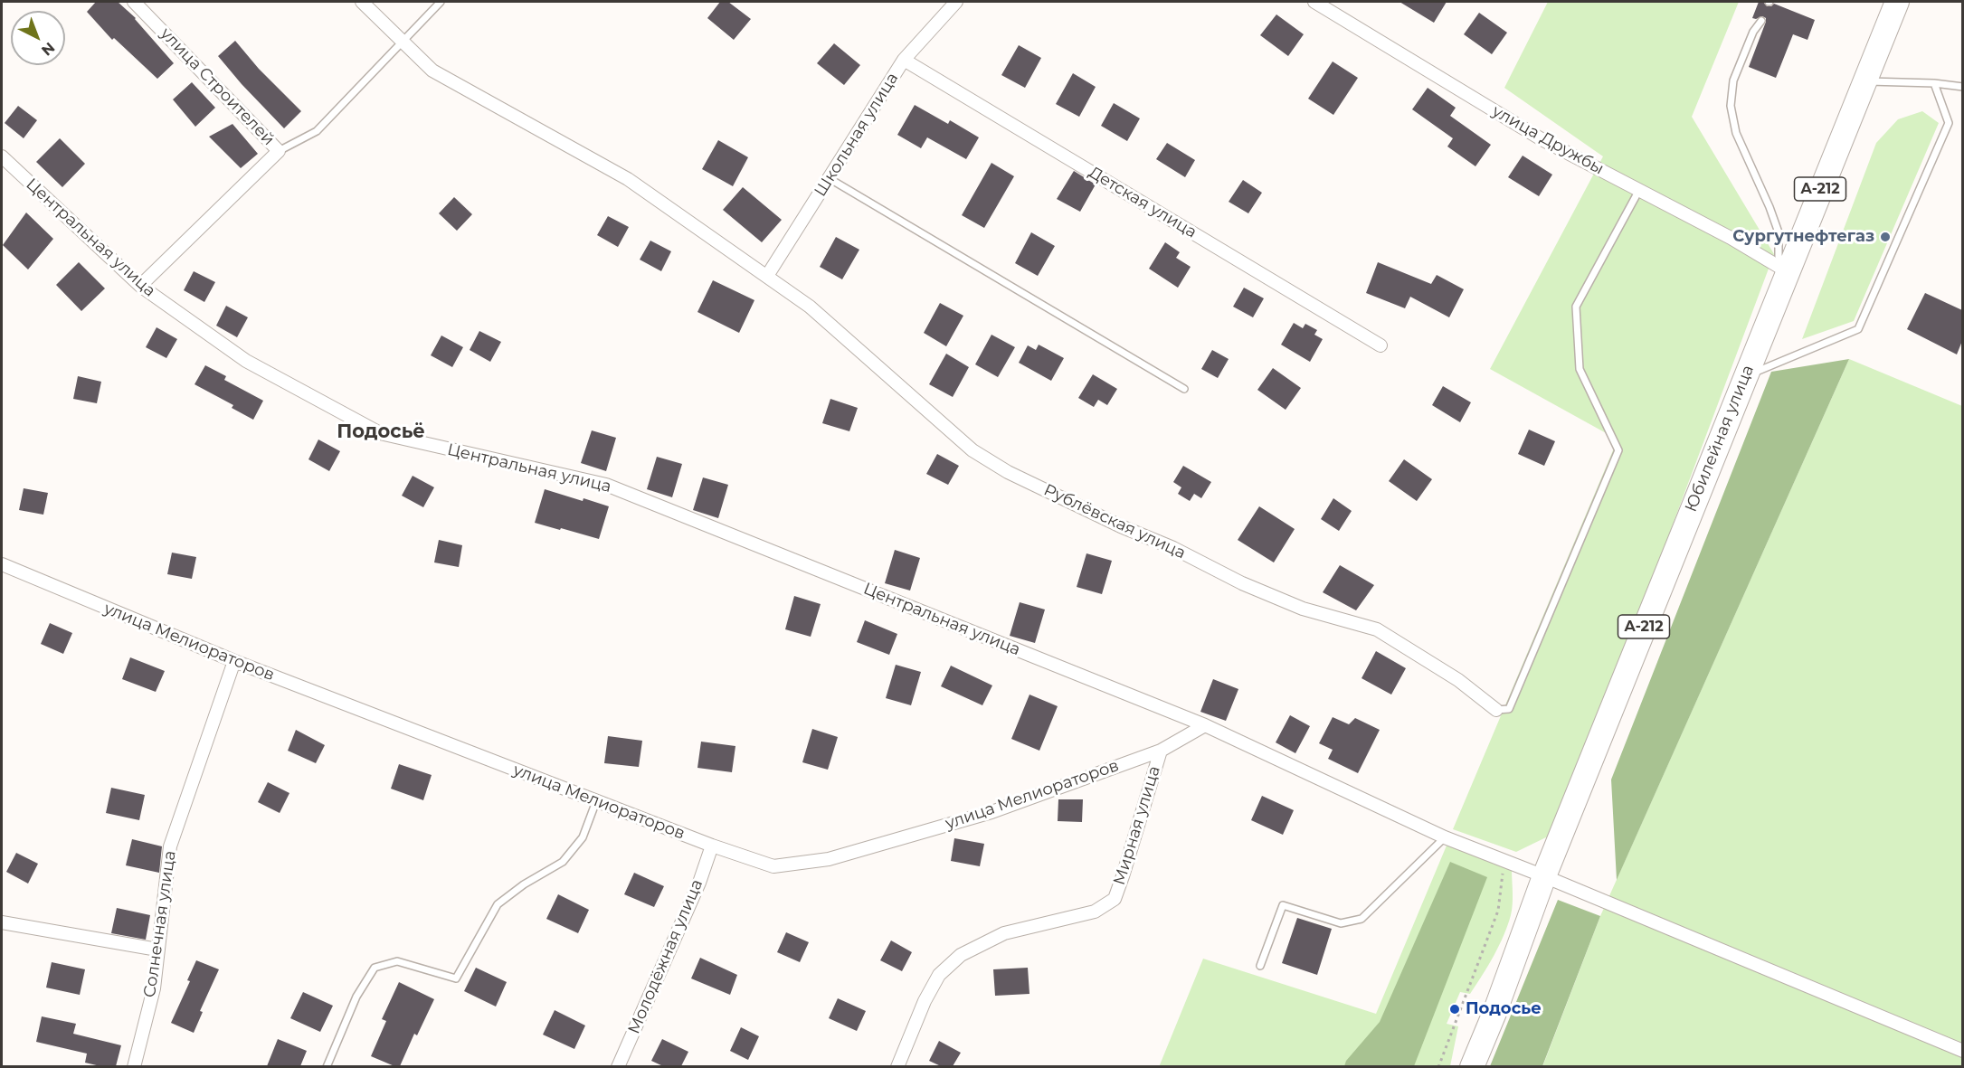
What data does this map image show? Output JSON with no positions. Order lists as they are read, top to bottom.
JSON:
{
  "streets": {
    "highway": ["А-212", "Юбилейная улица"],
    "street": [
      "улица Строителей",
      "Школьная улица",
      "улица Дружбы",
      "Детская улица",
      "Центральная улица",
      "Рублёвская улица",
      "улица Мелиораторов",
      "Мирная улица",
      "Солнечная улица",
      "Молодёжная улица"
    ]
  },
  "crossings": [
    ["улица Строителей", "Центральная улица"],
    ["Школьная улица", "Детская улица"],
    ["Школьная улица", "Рублёвская улица"],
    ["улица Дружбы", "Юбилейная улица"],
    ["А-212", "Центральная улица"],
    ["А-212", "Юбилейная улица"],
    ["Центральная улица", "Юбилейная улица"],
    ["Центральная улица", "улица Мелиораторов"],
    ["улица Мелиораторов", "Мирная улица"],
    ["улица Мелиораторов", "Солнечная улица"],
    ["улица Мелиораторов", "Молодёжная улица"]
  ],
  "districts": ["Подосьё"],
  "places": ["Сургутнефтегаз", "Подосье"],
  "north": "bottom right"
}
